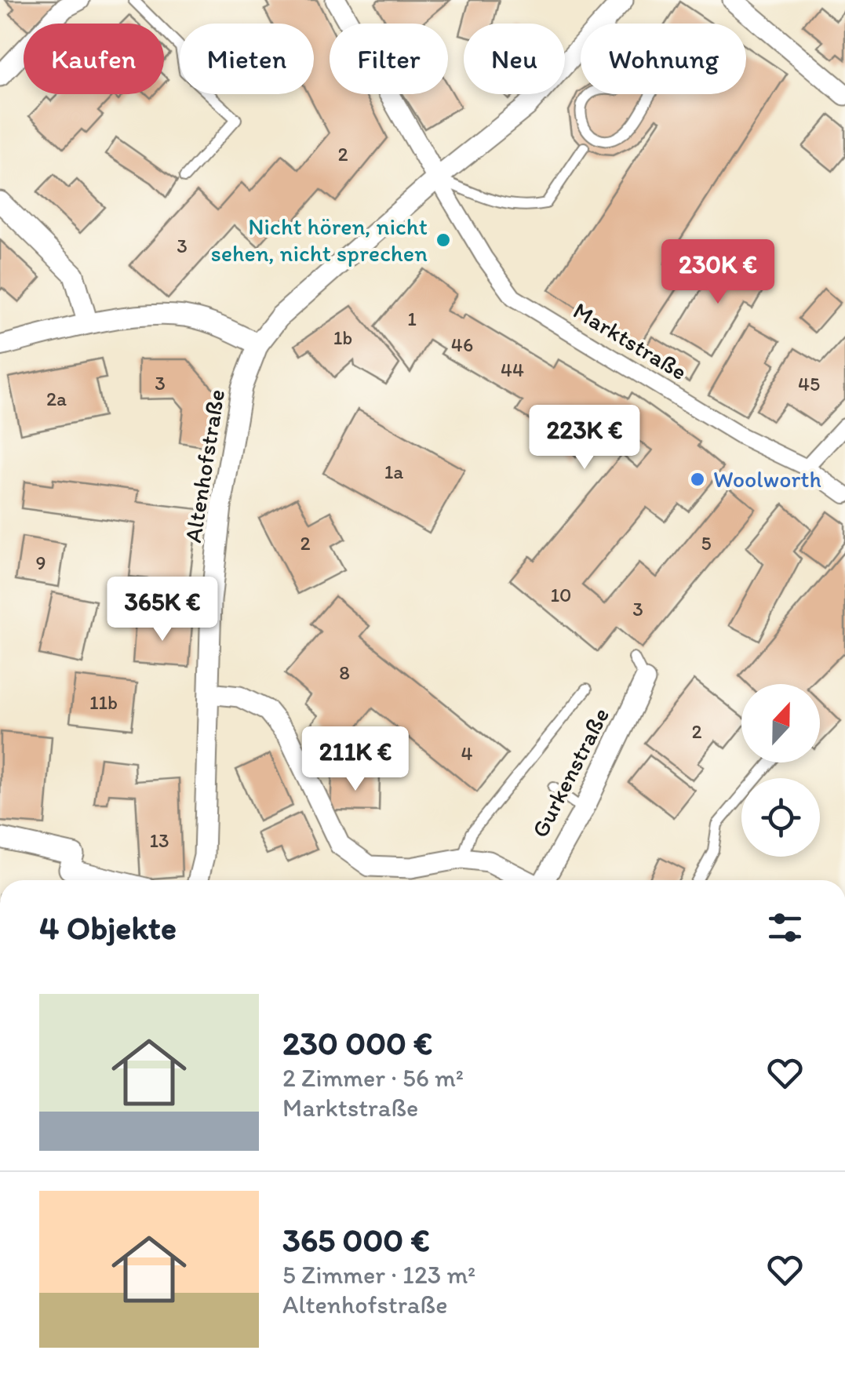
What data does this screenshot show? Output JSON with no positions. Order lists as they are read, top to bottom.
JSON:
{
  "streets": {
    "street": ["Marktstraße", "Altenhofstraße", "Gurkenstraße"]
  },
  "crossings": [
    ["Marktstraße", "Altenhofstraße"]
  ],
  "places": ["Nicht hören, nicht sehen, nicht sprechen", "Woolworth"],
  "house_numbers": [
    "2",
    "3",
    "1",
    "1b",
    "46",
    "44",
    "3",
    "45",
    "2a",
    "1a",
    "2",
    "5",
    "9",
    "10",
    "3",
    "8",
    "11b",
    "2",
    "4",
    "13"
  ],
  "north": "top",
  "page": {
    "chip": [
      "Kaufen",
      "Mieten",
      "Filter",
      "Neu",
      "Wohnung"
    ],
    "price": [
      "230K €",
      "223K €",
      "365K €",
      "211K €"
    ],
    "heading": "4 Objekte",
    "list": [
      {
        "name": "230 000 €",
        "note": "2 Zimmer · 56 m² · Marktstraße"
      },
      {
        "name": "365 000 €",
        "note": "5 Zimmer · 123 m² · Altenhofstraße"
      }
    ]
  }
}
